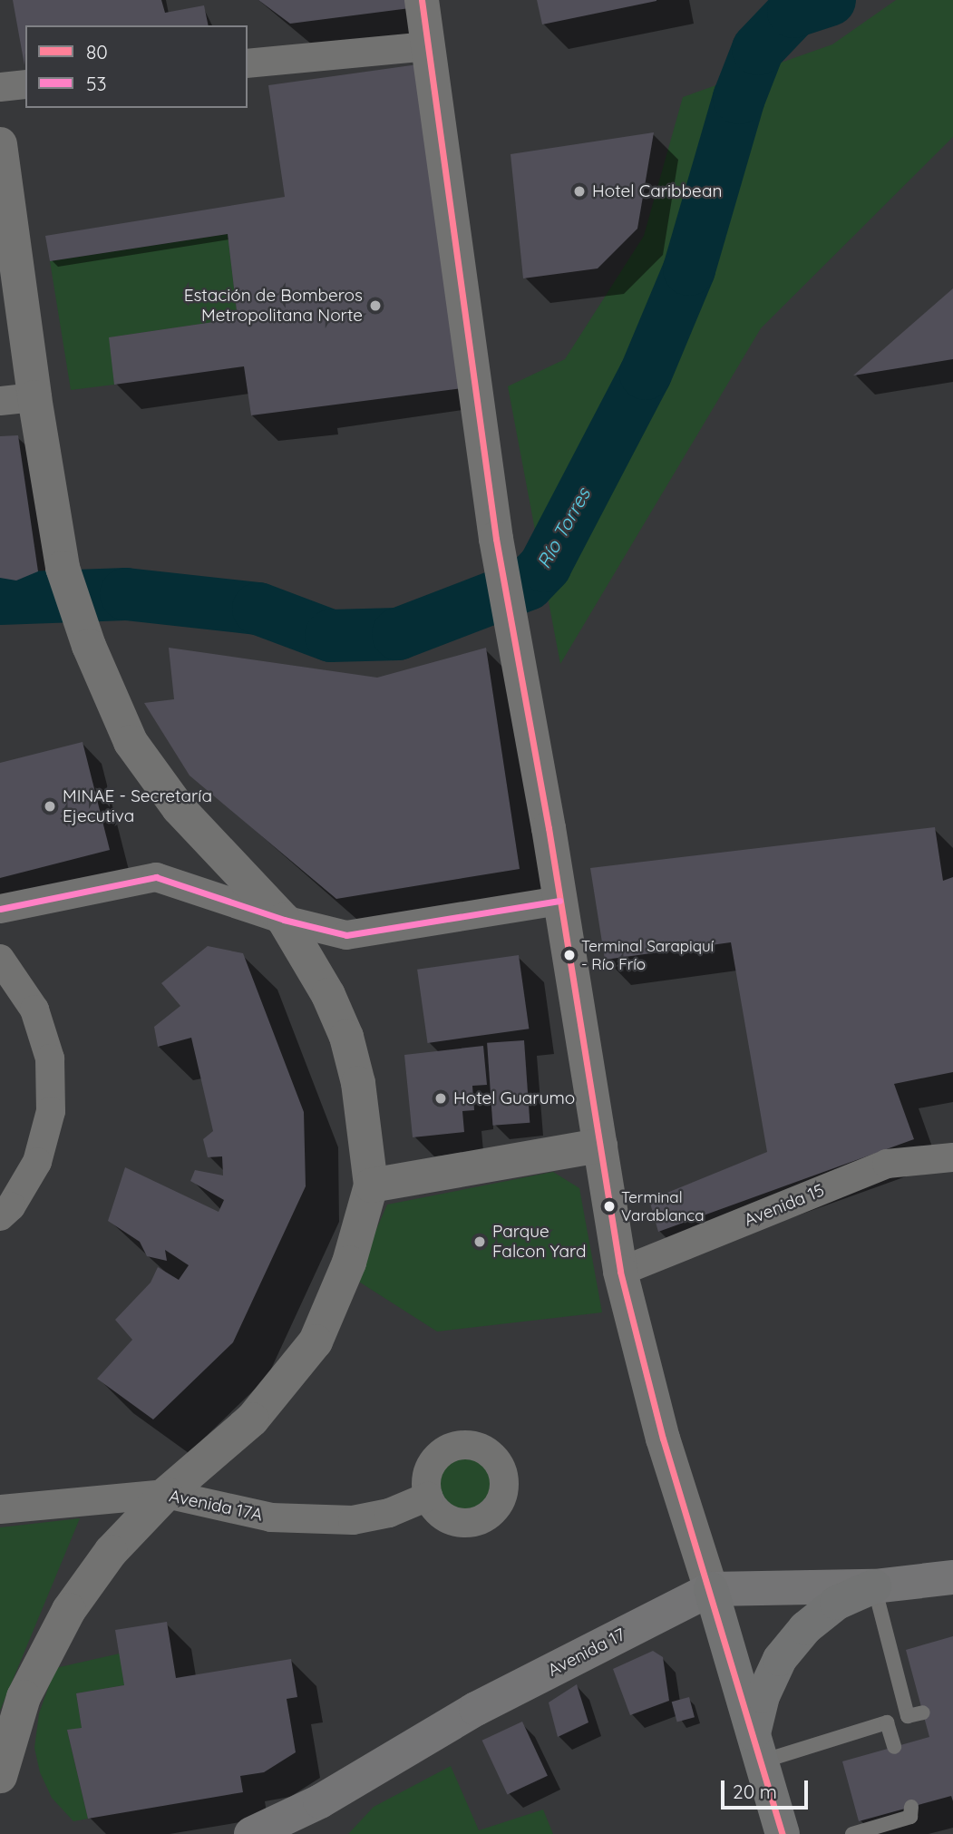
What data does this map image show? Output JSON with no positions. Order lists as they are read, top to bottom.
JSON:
{
  "streets": {
    "main road": ["Avenida 17"],
    "street": ["Avenida 15", "Avenida 17A"]
  },
  "water": ["Río Torres"],
  "places": [
    "Hotel Caribbean",
    "Estación de Bomberos Metropolitana Norte",
    "MINAE - Secretaría Ejecutiva",
    "Terminal Sarapiquí - Río Frío",
    "Hotel Guarumo",
    "Terminal Varablanca",
    "Parque Falcon Yard"
  ],
  "lines": ["transit line 80", "transit line 53"],
  "legend": ["80", "53"],
  "scale_bar": "20 m"
}
